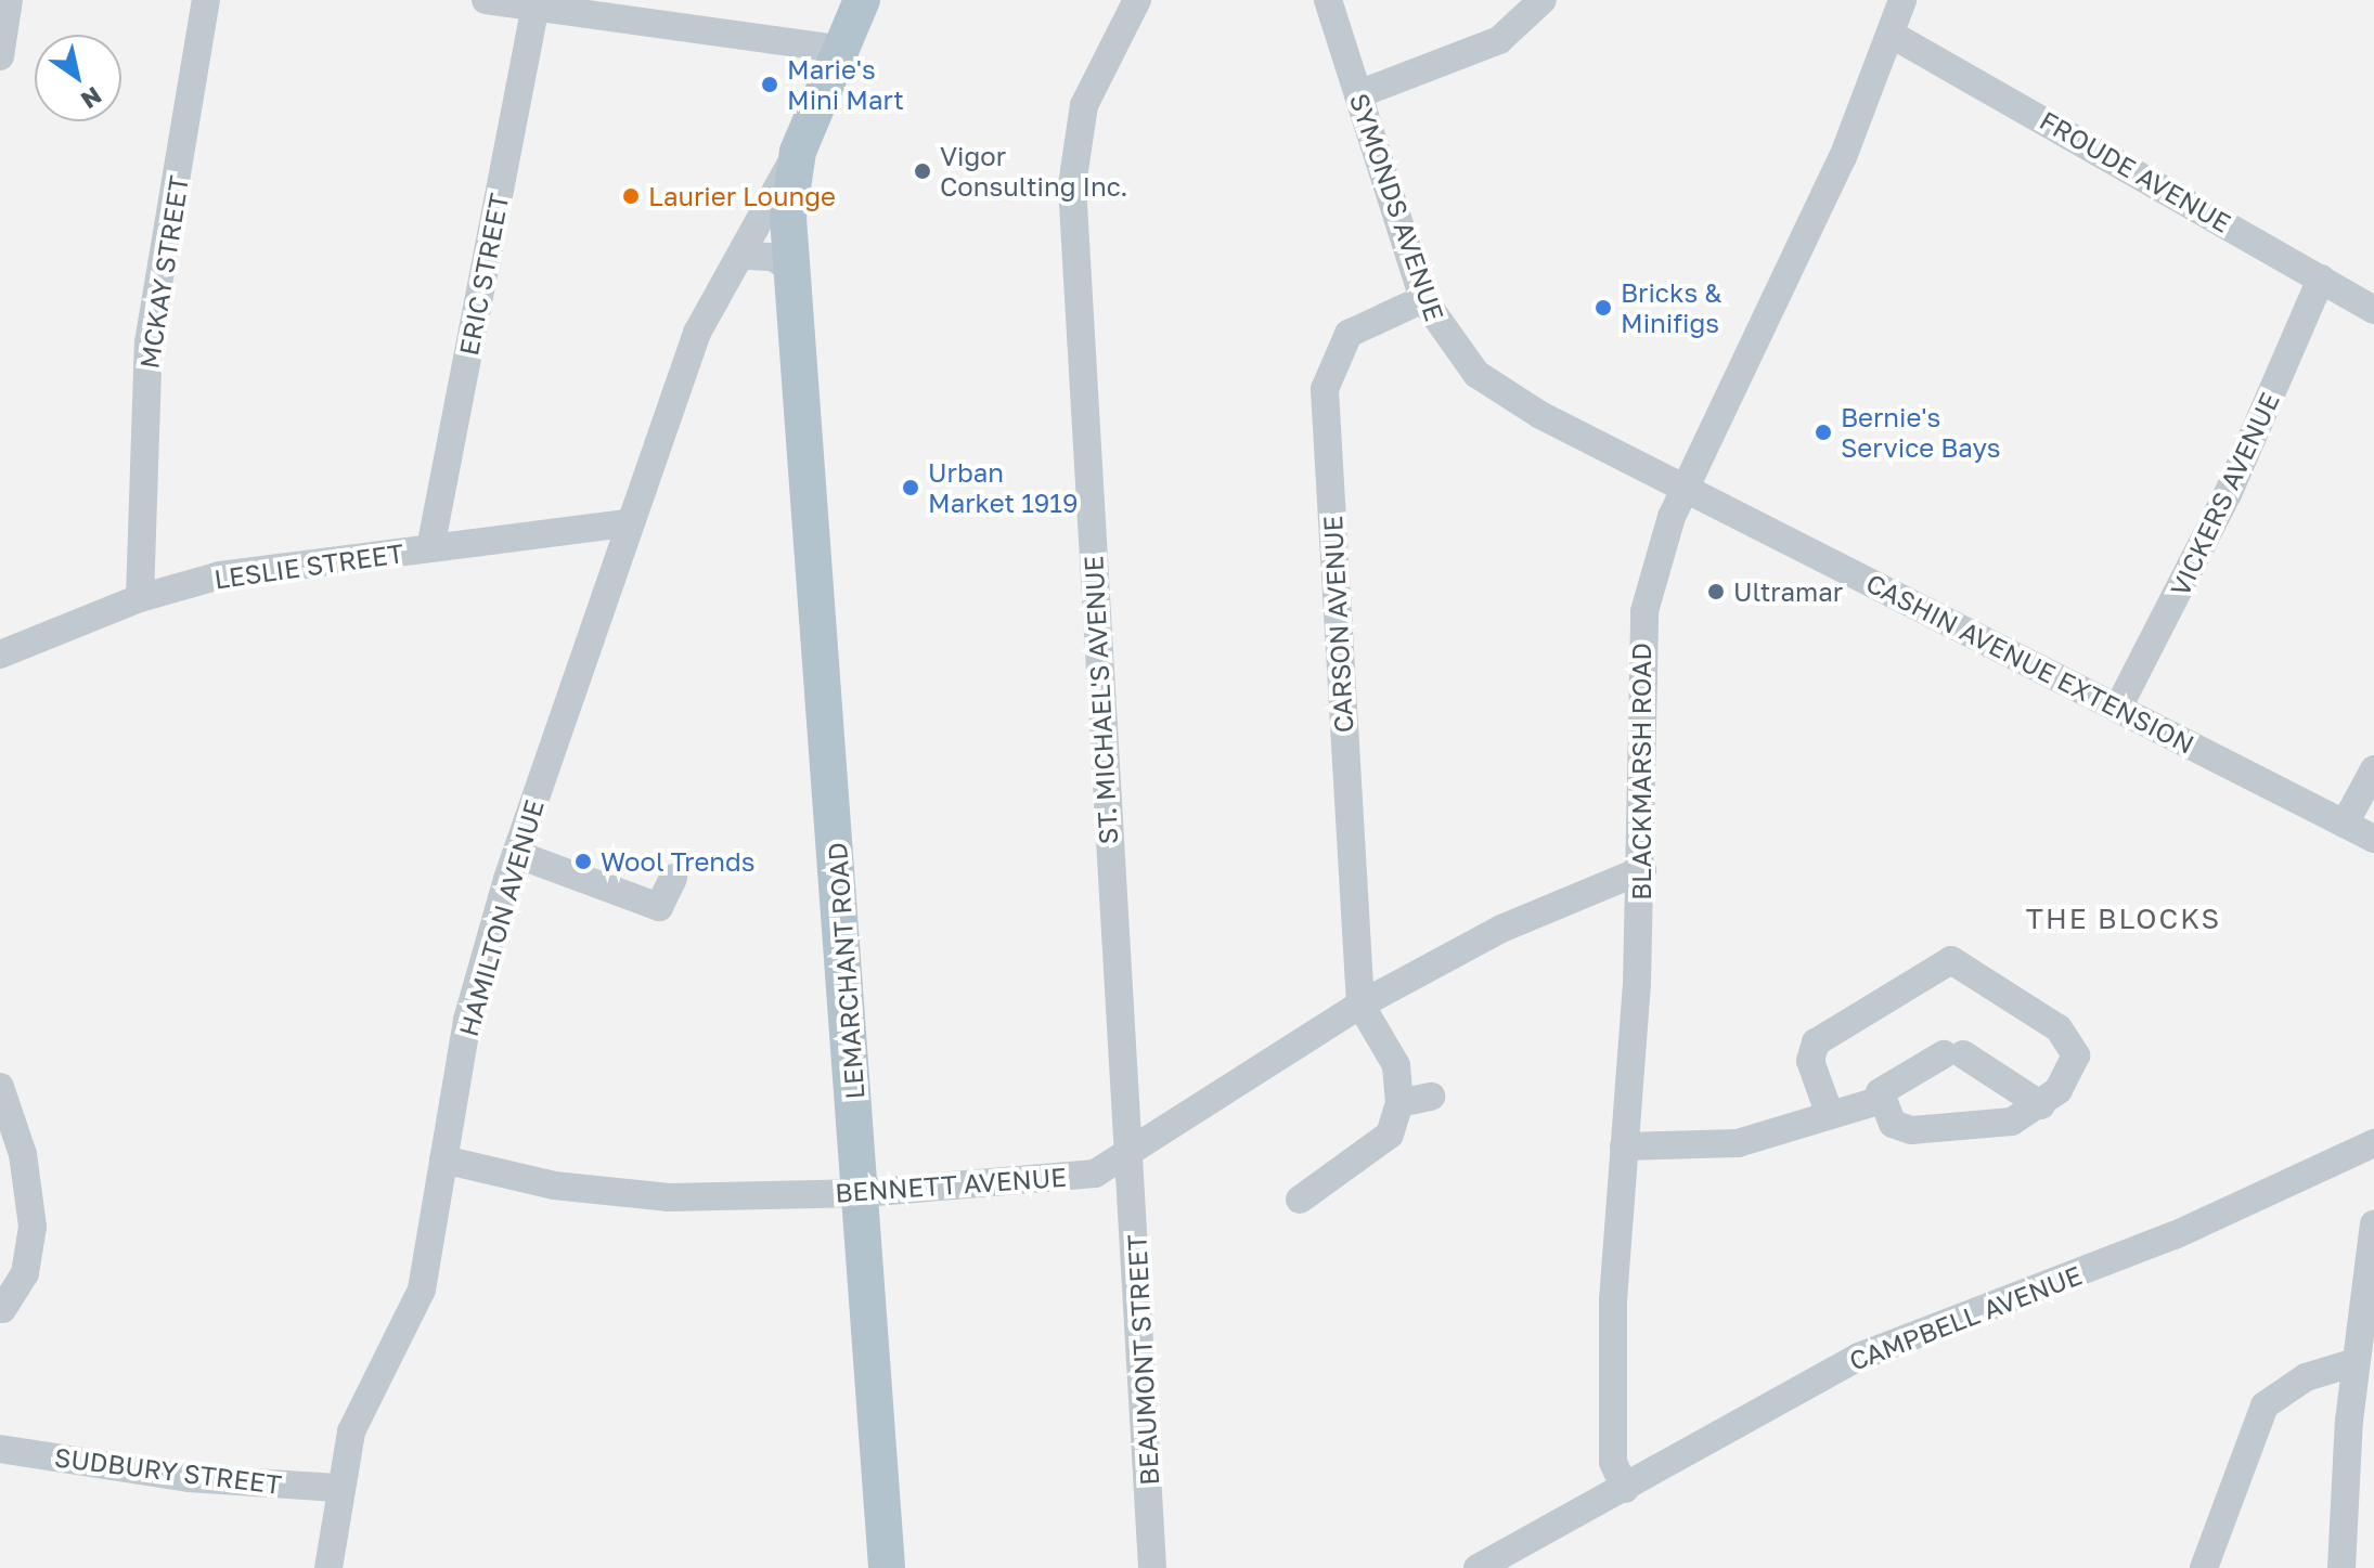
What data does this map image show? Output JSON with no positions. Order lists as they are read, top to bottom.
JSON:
{
  "streets": {
    "main road": ["HAMILTON AVENUE", "LEMARCHANT ROAD"],
    "street": [
      "FROUDE AVENUE",
      "SYMONDS AVENUE",
      "MCKAY STREET",
      "ERIC STREET",
      "VICKERS AVENUE",
      "LESLIE STREET",
      "CARSON AVENUE",
      "CASHIN AVENUE EXTENSION",
      "ST. MICHAEL'S AVENUE",
      "BLACKMARSH ROAD",
      "BENNETT AVENUE",
      "CAMPBELL AVENUE",
      "BEAUMONT STREET",
      "SUDBURY STREET"
    ]
  },
  "crossings": [
    ["FROUDE AVENUE", "VICKERS AVENUE"],
    ["FROUDE AVENUE", "BLACKMARSH ROAD"],
    ["SYMONDS AVENUE", "CARSON AVENUE"],
    ["SYMONDS AVENUE", "CASHIN AVENUE EXTENSION"],
    ["SYMONDS AVENUE", "BLACKMARSH ROAD"],
    ["MCKAY STREET", "LESLIE STREET"],
    ["ERIC STREET", "LESLIE STREET"],
    ["VICKERS AVENUE", "CASHIN AVENUE EXTENSION"],
    ["LESLIE STREET", "HAMILTON AVENUE"],
    ["CARSON AVENUE", "BENNETT AVENUE"],
    ["CASHIN AVENUE EXTENSION", "BLACKMARSH ROAD"],
    ["ST. MICHAEL'S AVENUE", "BENNETT AVENUE"],
    ["ST. MICHAEL'S AVENUE", "BEAUMONT STREET"],
    ["BLACKMARSH ROAD", "BENNETT AVENUE"],
    ["BLACKMARSH ROAD", "CAMPBELL AVENUE"],
    ["HAMILTON AVENUE", "LEMARCHANT ROAD"],
    ["HAMILTON AVENUE", "BENNETT AVENUE"],
    ["HAMILTON AVENUE", "SUDBURY STREET"],
    ["LEMARCHANT ROAD", "BENNETT AVENUE"],
    ["BENNETT AVENUE", "BEAUMONT STREET"]
  ],
  "districts": ["THE BLOCKS"],
  "places": [
    "Marie's Mini Mart",
    "Vigor Consulting Inc.",
    "Laurier Lounge",
    "Bricks & Minifigs",
    "Bernie's Service Bays",
    "Urban Market 1919",
    "Ultramar",
    "Wool Trends"
  ],
  "north": "bottom right"
}
